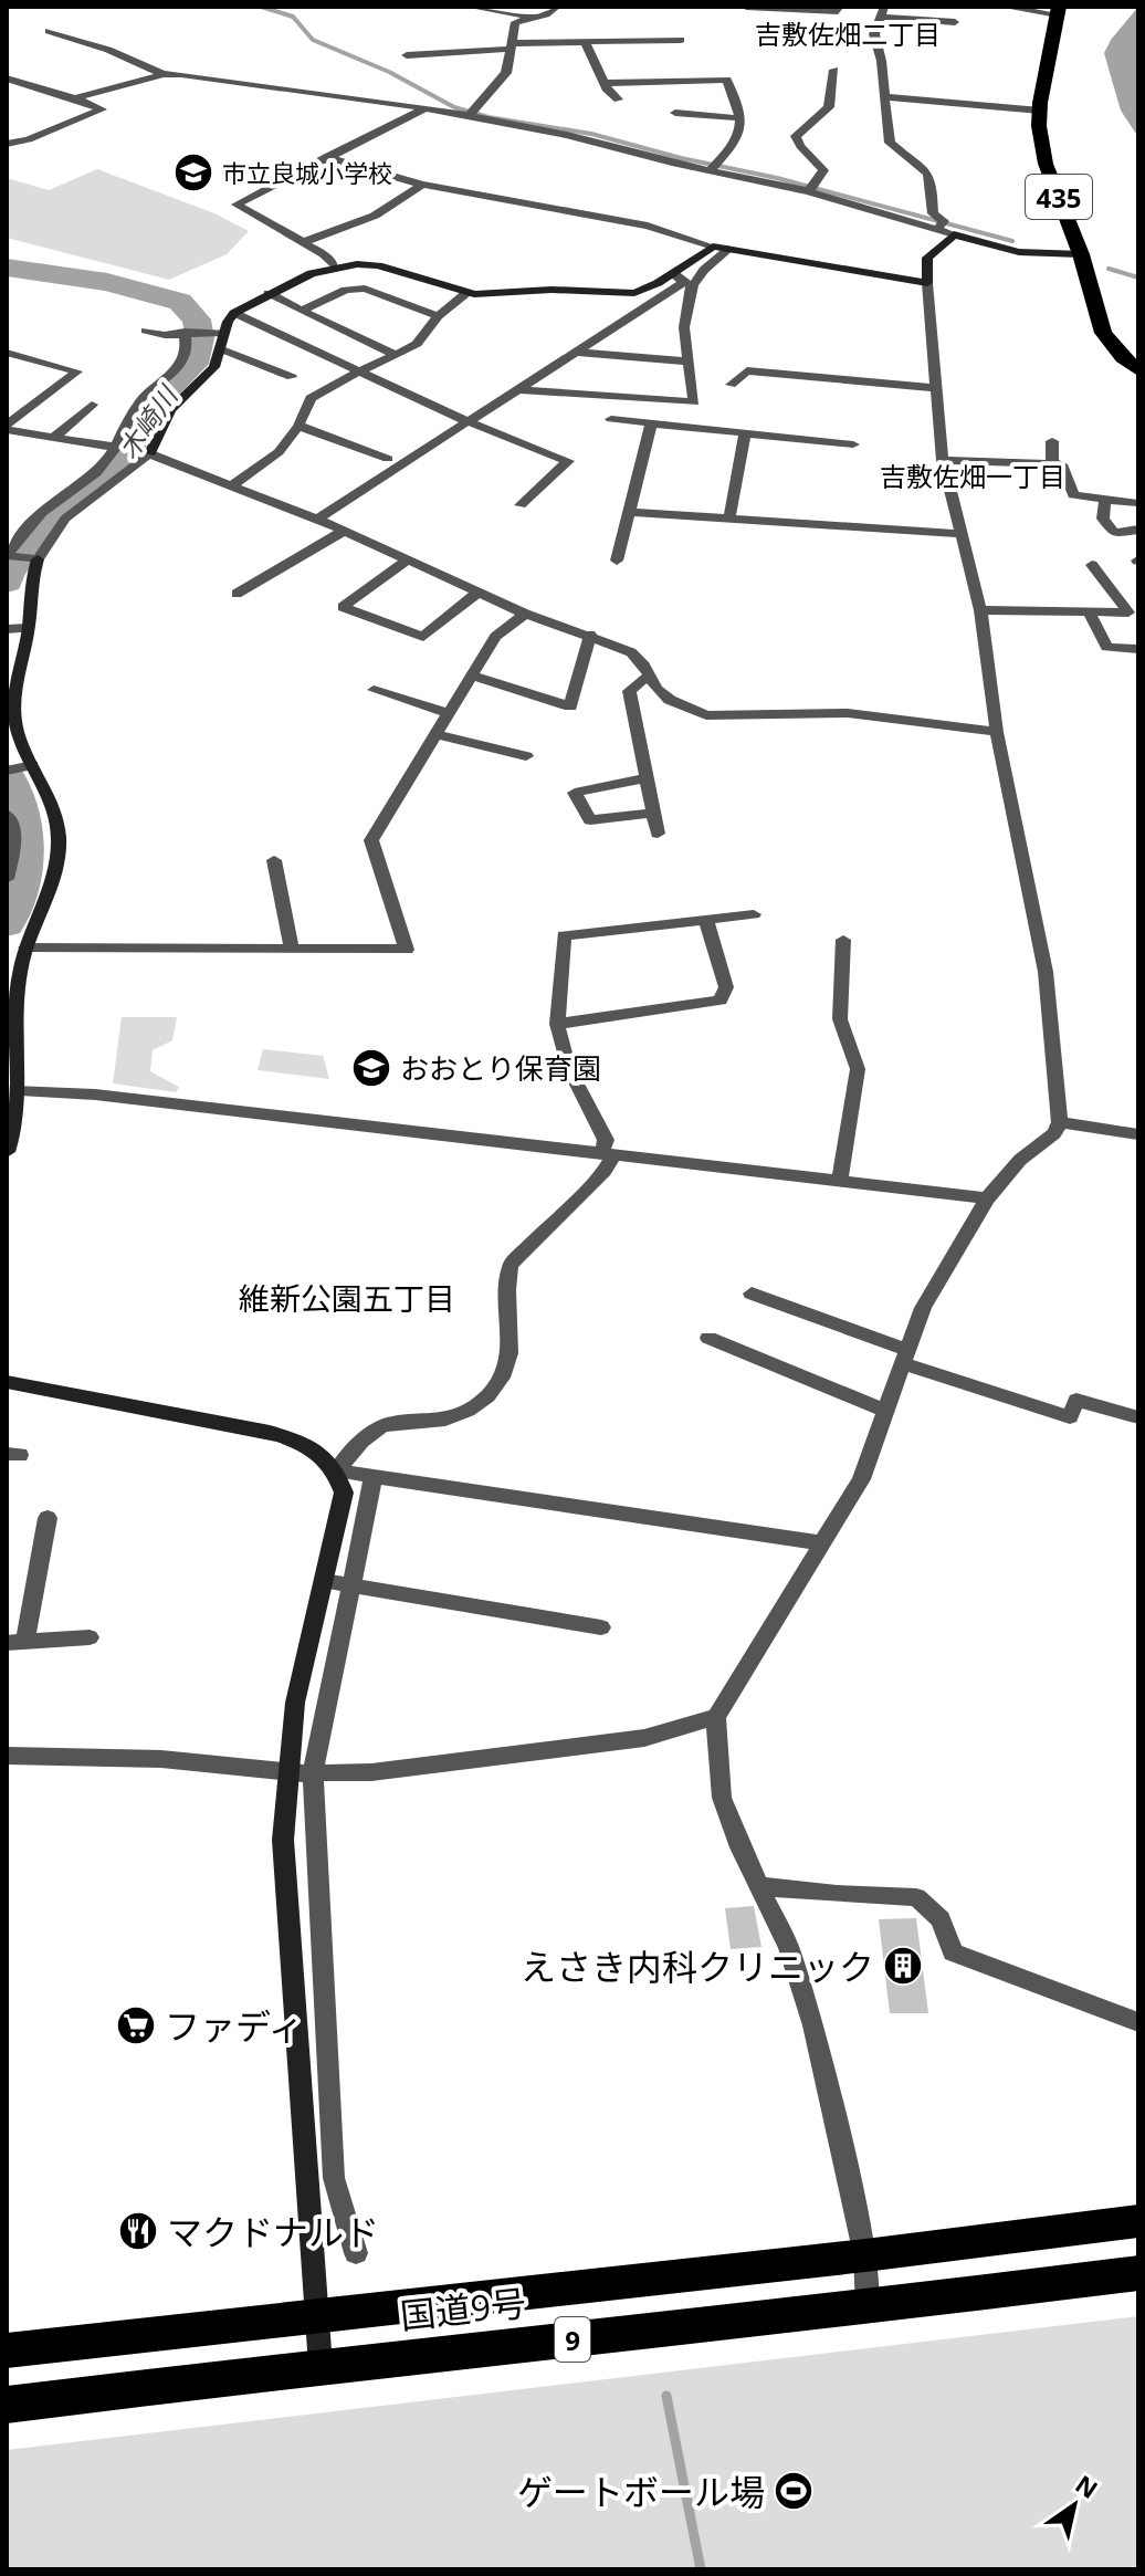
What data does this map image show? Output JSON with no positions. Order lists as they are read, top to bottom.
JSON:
{
  "streets": {
    "highway": ["435", "国道9号", "9"]
  },
  "districts": ["吉敷佐畑二丁目", "吉敷佐畑一丁目", "維新公園五丁目"],
  "water": ["木崎川"],
  "places": {
    "school or university": ["市立良城小学校", "おおとり保育園"],
    "building": ["えさき内科クリニック"],
    "supermarket": ["ファディ"],
    "restaurant": ["マクドナルド"],
    "sports": ["ゲートボール場"]
  },
  "north": "top right"
}
